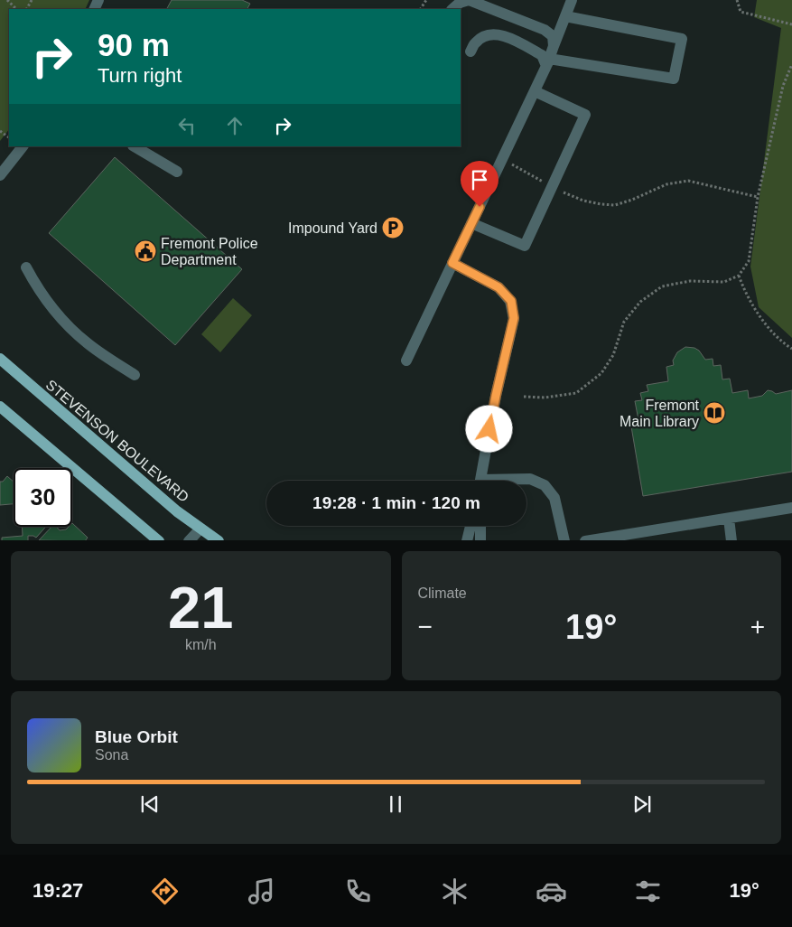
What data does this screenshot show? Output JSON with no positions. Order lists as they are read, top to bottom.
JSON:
{
  "streets": {
    "main road": ["STEVENSON BOULEVARD"]
  },
  "places": {
    "parking": ["Impound Yard"],
    "public building": ["Fremont Police Department"],
    "library": ["Fremont Main Library"]
  },
  "page": {
    "turn": ["90 m", "Turn right"],
    "limit": "30",
    "trip": "19:28 · 1 min · 120 m",
    "tile": [
      ["21", "km/h"],
      "Climate"
    ],
    "heat": ["−", "19°", "+"],
    "song": ["Blue Orbit", "Sona"],
    "tabs": ["19:27", "19°"]
  }
}
